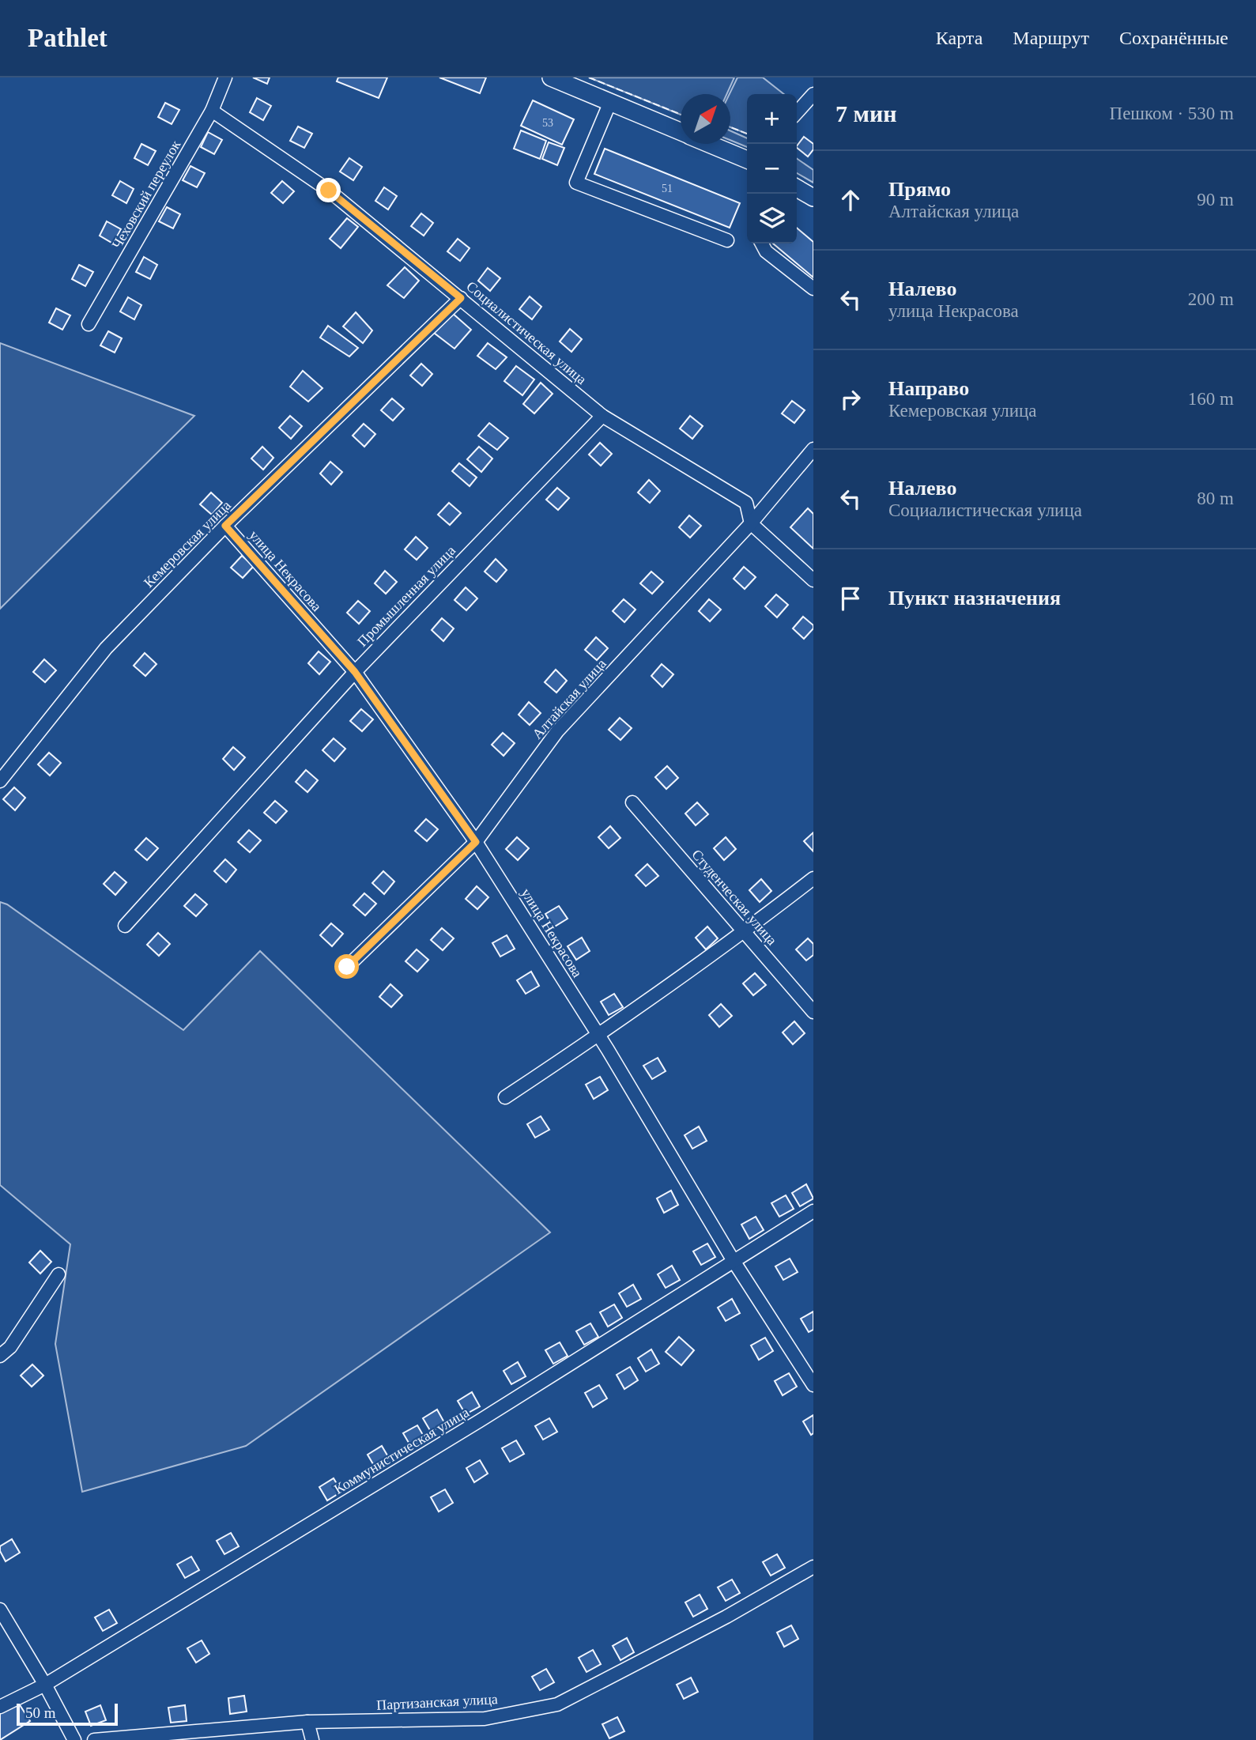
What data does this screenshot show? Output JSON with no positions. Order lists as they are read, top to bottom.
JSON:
{
  "streets": {
    "street": [
      "Чеховский переулок",
      "Социалистическая улица",
      "Кемеровская улица",
      "улица Некрасова",
      "Промышленная улица",
      "Алтайская улица",
      "Студенческая улица",
      "Коммунистическая улица",
      "Партизанская улица"
    ]
  },
  "crossings": [
    ["Чеховский переулок", "Социалистическая улица"],
    ["Социалистическая улица", "Кемеровская улица"],
    ["Социалистическая улица", "Промышленная улица"],
    ["Социалистическая улица", "Алтайская улица"],
    ["Кемеровская улица", "улица Некрасова"],
    ["улица Некрасова", "Промышленная улица"],
    ["улица Некрасова", "Алтайская улица"],
    ["улица Некрасова", "Коммунистическая улица"]
  ],
  "house_numbers": ["53", "51"],
  "scale_bar": "50 m",
  "north": "top right",
  "page": {
    "header": "Pathlet",
    "nav": ["Карта", "Маршрут", "Сохранённые"],
    "heading": ["7 мин", "Пешком · 530 m"],
    "map_buttons": ["+", "−"],
    "list": [
      ["Прямо", "Алтайская улица", "90 m"],
      ["Налево", "улица Некрасова", "200 m"],
      ["Направо", "Кемеровская улица", "160 m"],
      ["Налево", "Социалистическая улица", "80 m"],
      "Пункт назначения"
    ],
    "scale": "50 m"
  }
}
